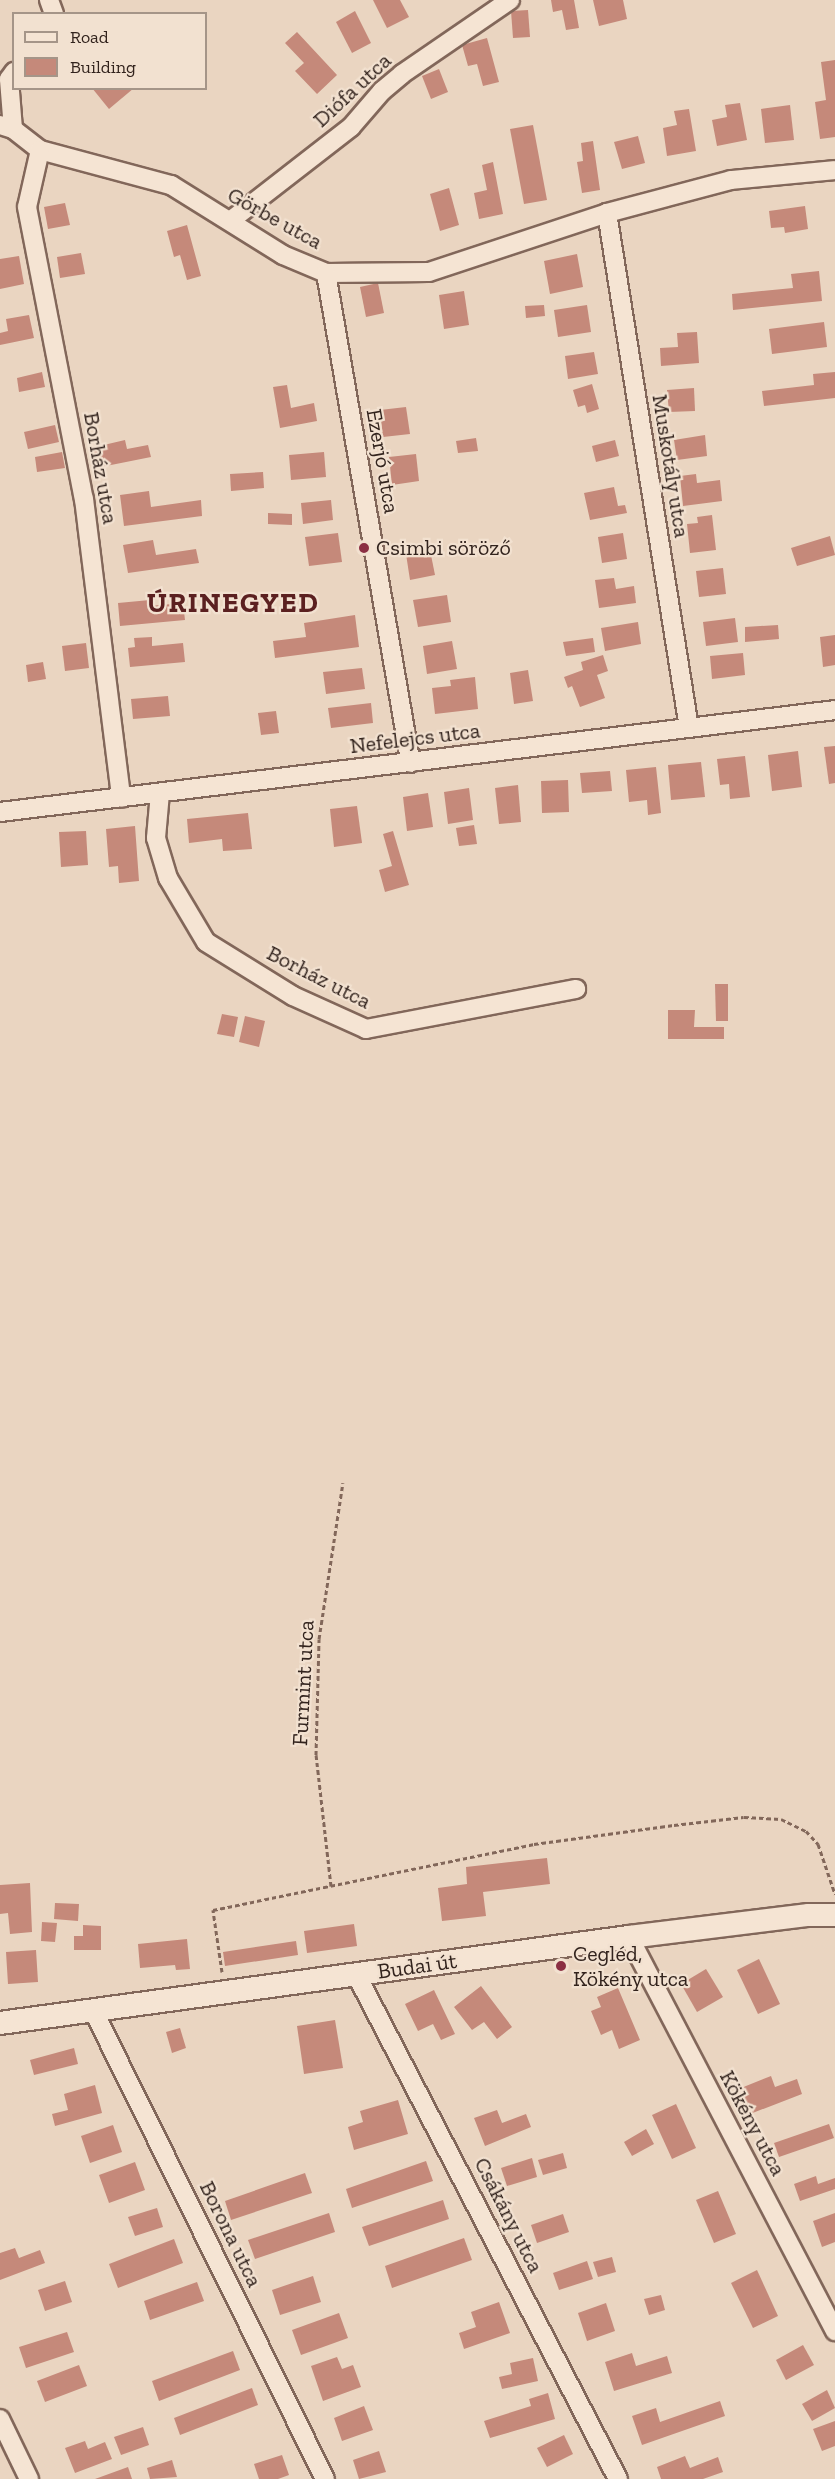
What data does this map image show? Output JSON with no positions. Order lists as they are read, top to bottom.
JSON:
{
  "streets": {
    "street": [
      "Diófa utca",
      "Görbe utca",
      "Ezerjó utca",
      "Muskotály utca",
      "Borház utca",
      "Nefelejcs utca",
      "Budai út",
      "Kökény utca",
      "Csákány utca",
      "Borona utca"
    ],
    "path": ["Furmint utca"]
  },
  "crossings": [
    ["Diófa utca", "Görbe utca"],
    ["Görbe utca", "Ezerjó utca"],
    ["Görbe utca", "Muskotály utca"],
    ["Görbe utca", "Borház utca"],
    ["Ezerjó utca", "Nefelejcs utca"],
    ["Muskotály utca", "Nefelejcs utca"],
    ["Borház utca", "Nefelejcs utca"],
    ["Budai út", "Kökény utca"],
    ["Budai út", "Csákány utca"],
    ["Budai út", "Borona utca"]
  ],
  "districts": ["ÚRINEGYED"],
  "places": ["Csimbi söröző", "Cegléd, Kökény utca"],
  "legend": ["Road", "Building"]
}
